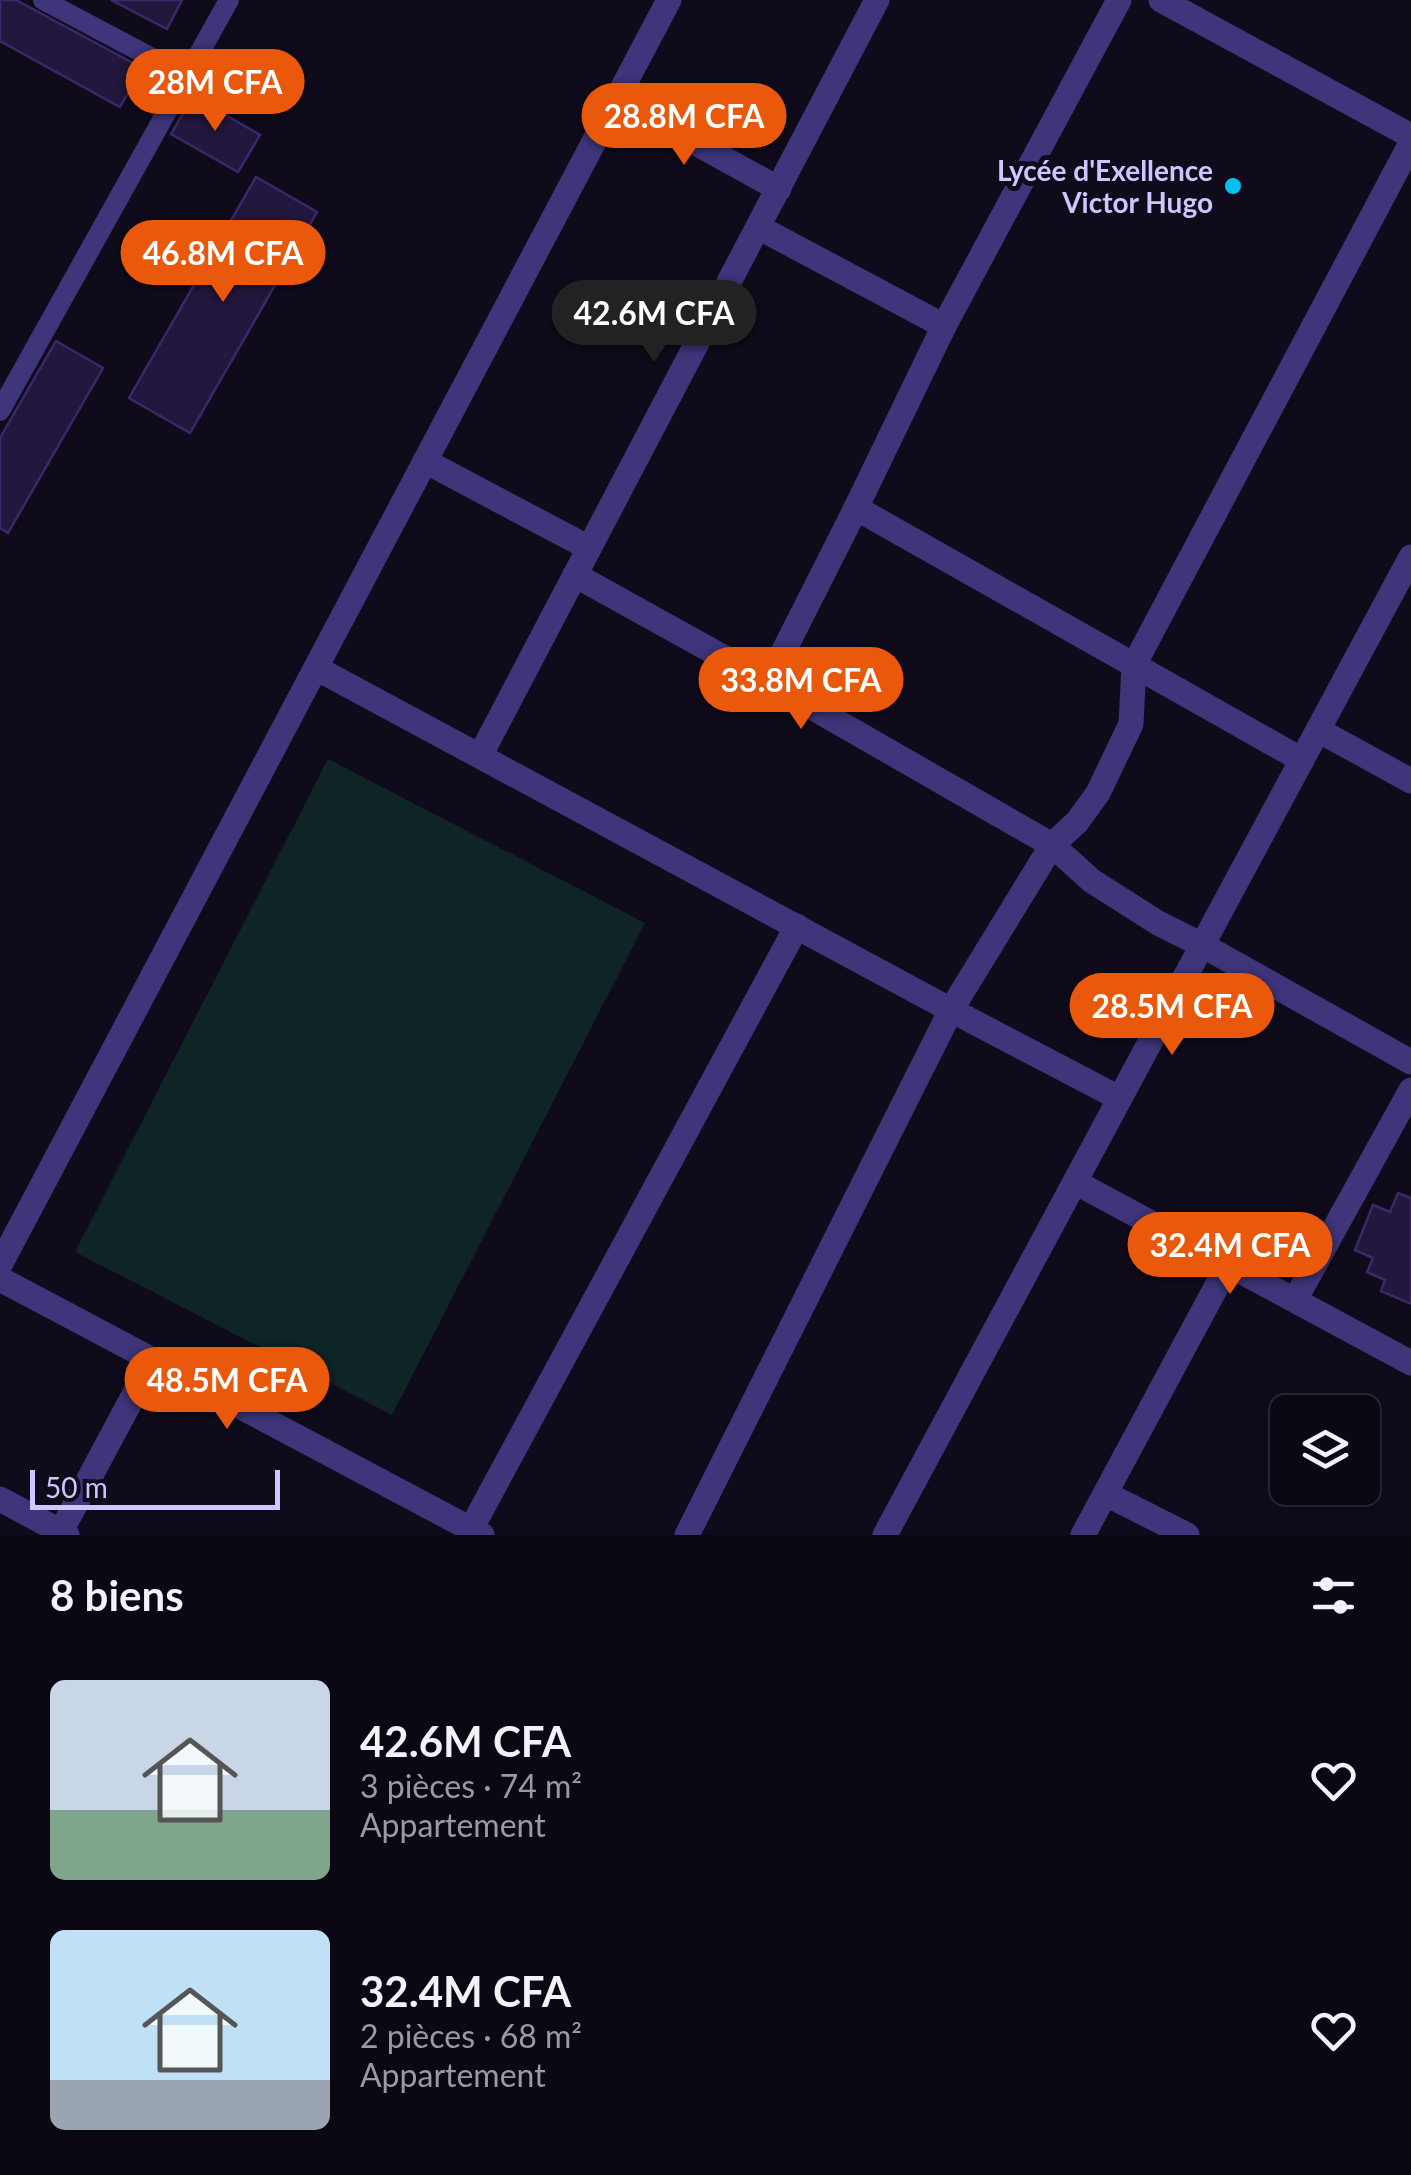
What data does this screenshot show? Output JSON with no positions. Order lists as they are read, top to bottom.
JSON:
{
  "places": ["Lycée d'Exellence Victor Hugo"],
  "scale_bar": "50 m",
  "page": {
    "price": [
      "28M CFA",
      "28.8M CFA",
      "46.8M CFA",
      "42.6M CFA",
      "33.8M CFA",
      "28.5M CFA",
      "32.4M CFA",
      "48.5M CFA"
    ],
    "scale": "50 m",
    "heading": "8 biens",
    "list": [
      {
        "name": "42.6M CFA",
        "note": "3 pièces · 74 m² · Appartement"
      },
      {
        "name": "32.4M CFA",
        "note": "2 pièces · 68 m² · Appartement"
      }
    ]
  }
}
